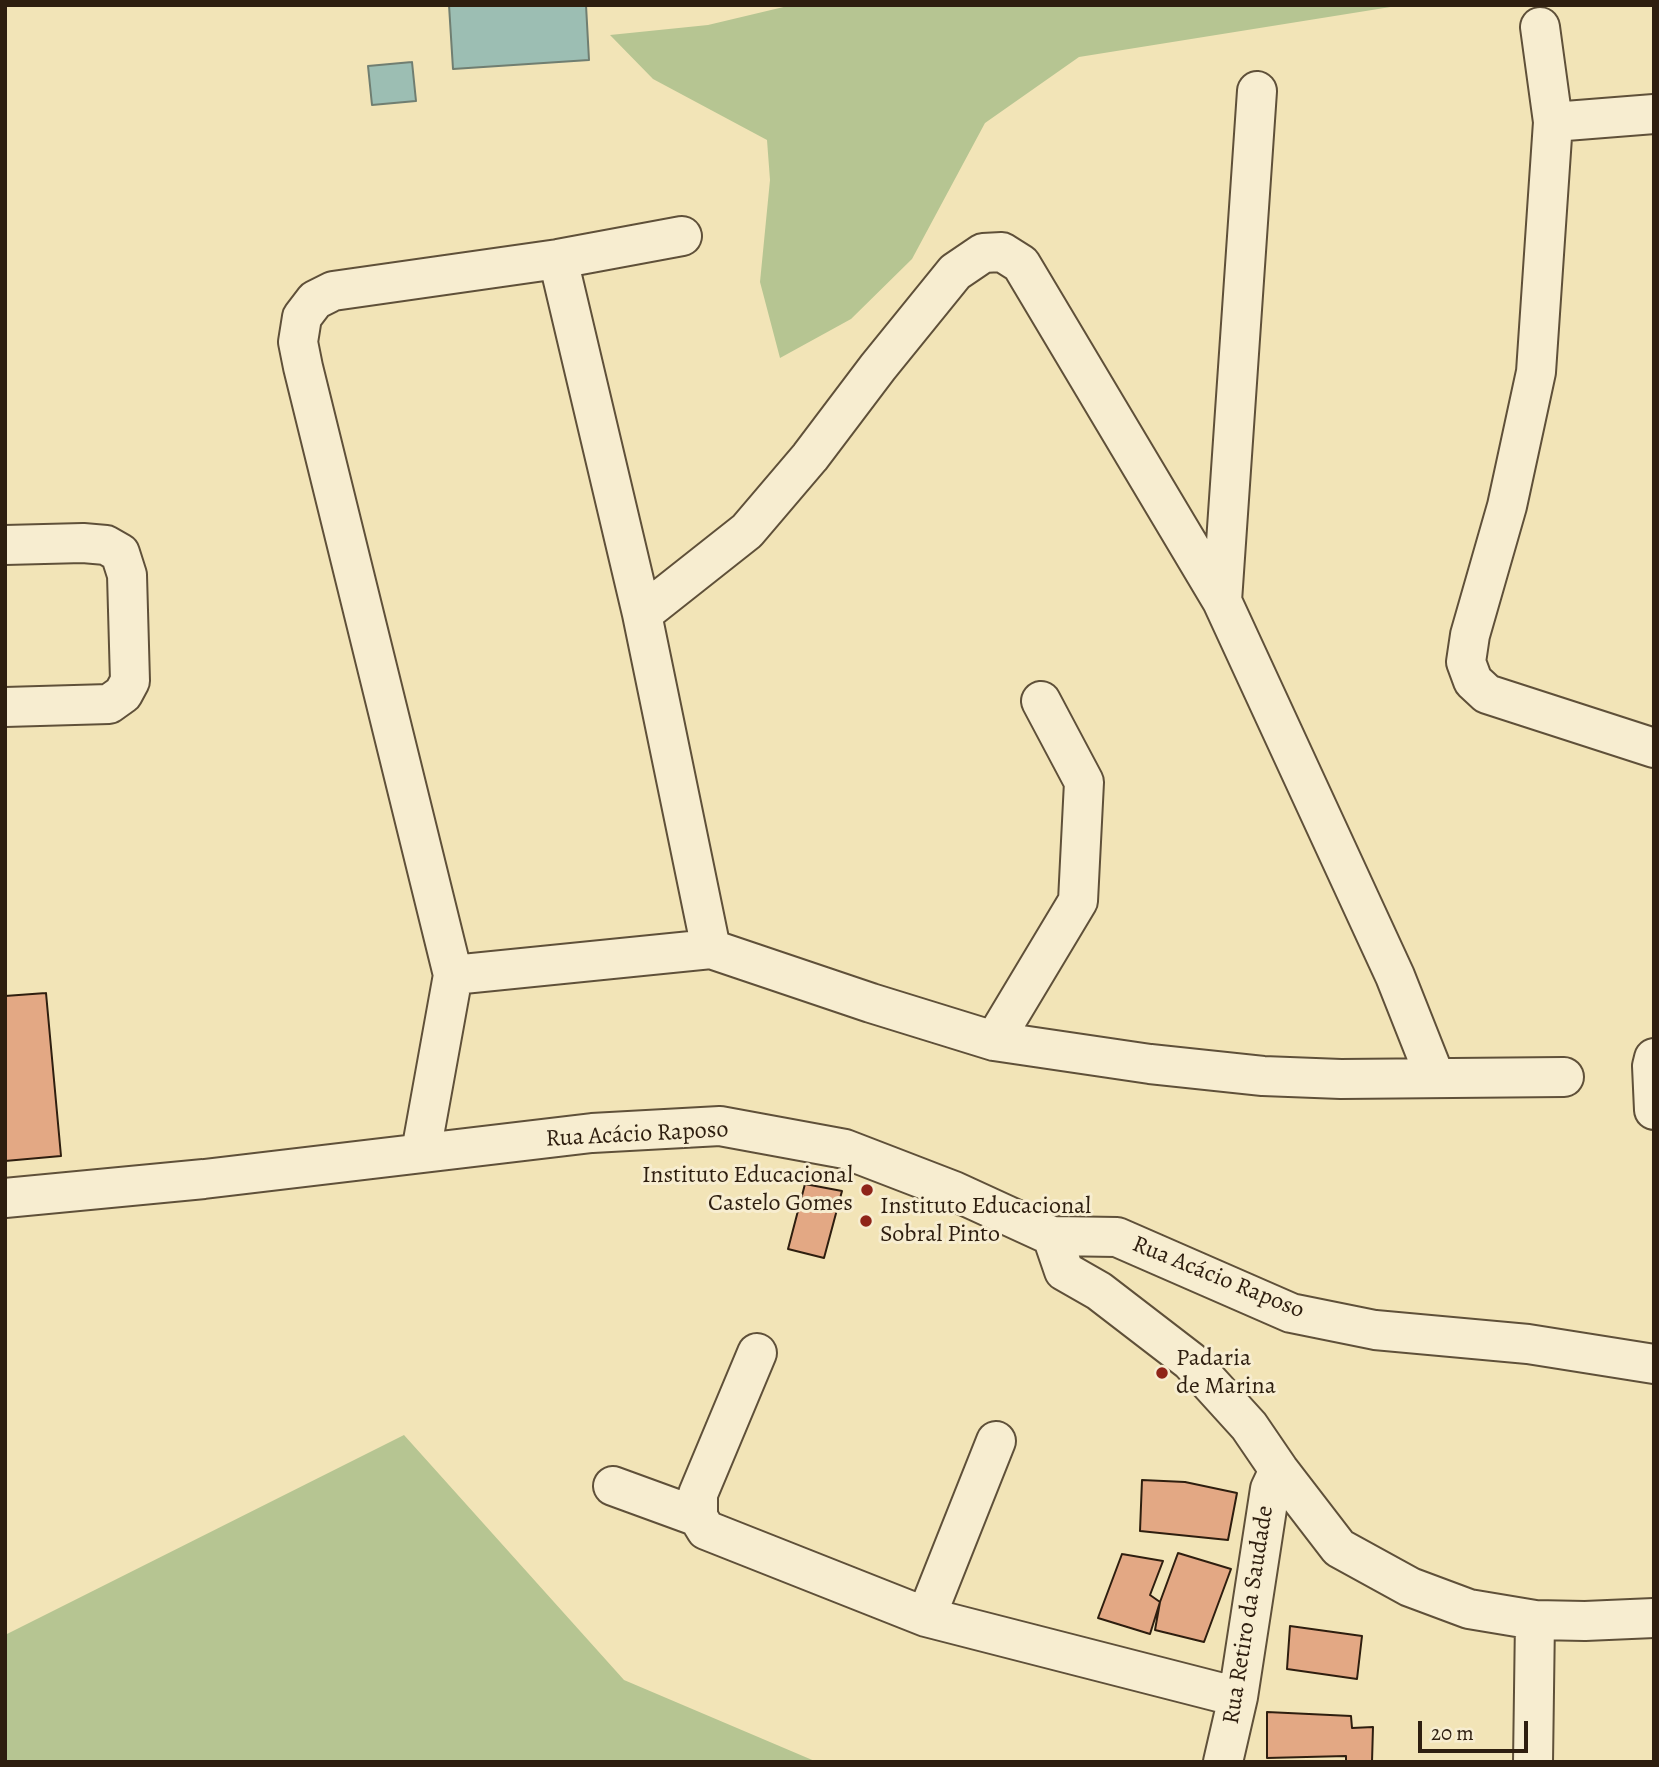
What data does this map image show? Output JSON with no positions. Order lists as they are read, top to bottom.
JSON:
{
  "streets": {
    "street": ["Rua Acácio Raposo", "Rua Retiro da Saudade"]
  },
  "crossings": [
    ["Rua Acácio Raposo", "Rua Retiro da Saudade"]
  ],
  "places": ["Instituto Educacional Castelo Gomes", "Instituto Educacional Sobral Pinto", "Padaria de Marina"],
  "scale_bar": "20 m"
}
